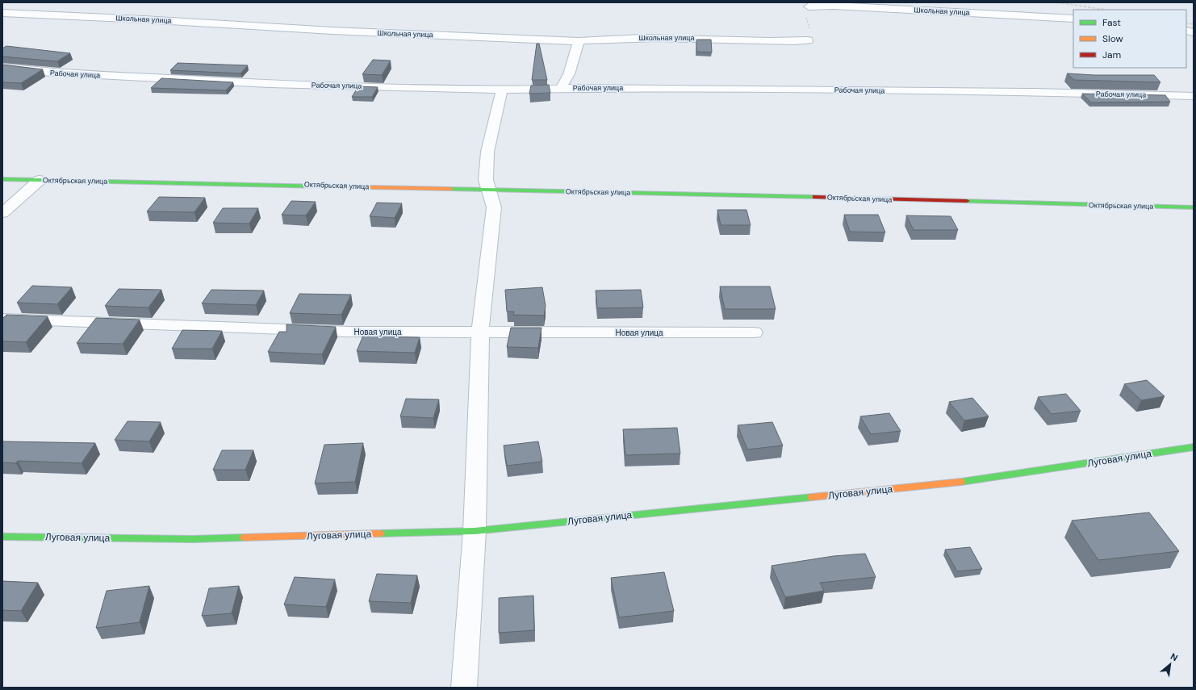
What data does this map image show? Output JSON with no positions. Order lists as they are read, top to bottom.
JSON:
{
  "streets": {
    "street": [
      "Школьная улица",
      "Рабочая улица",
      "Октябрьская улица",
      "Новая улица",
      "Луговая улица"
    ]
  },
  "legend": ["Fast", "Slow", "Jam"],
  "north": "top right"
}
